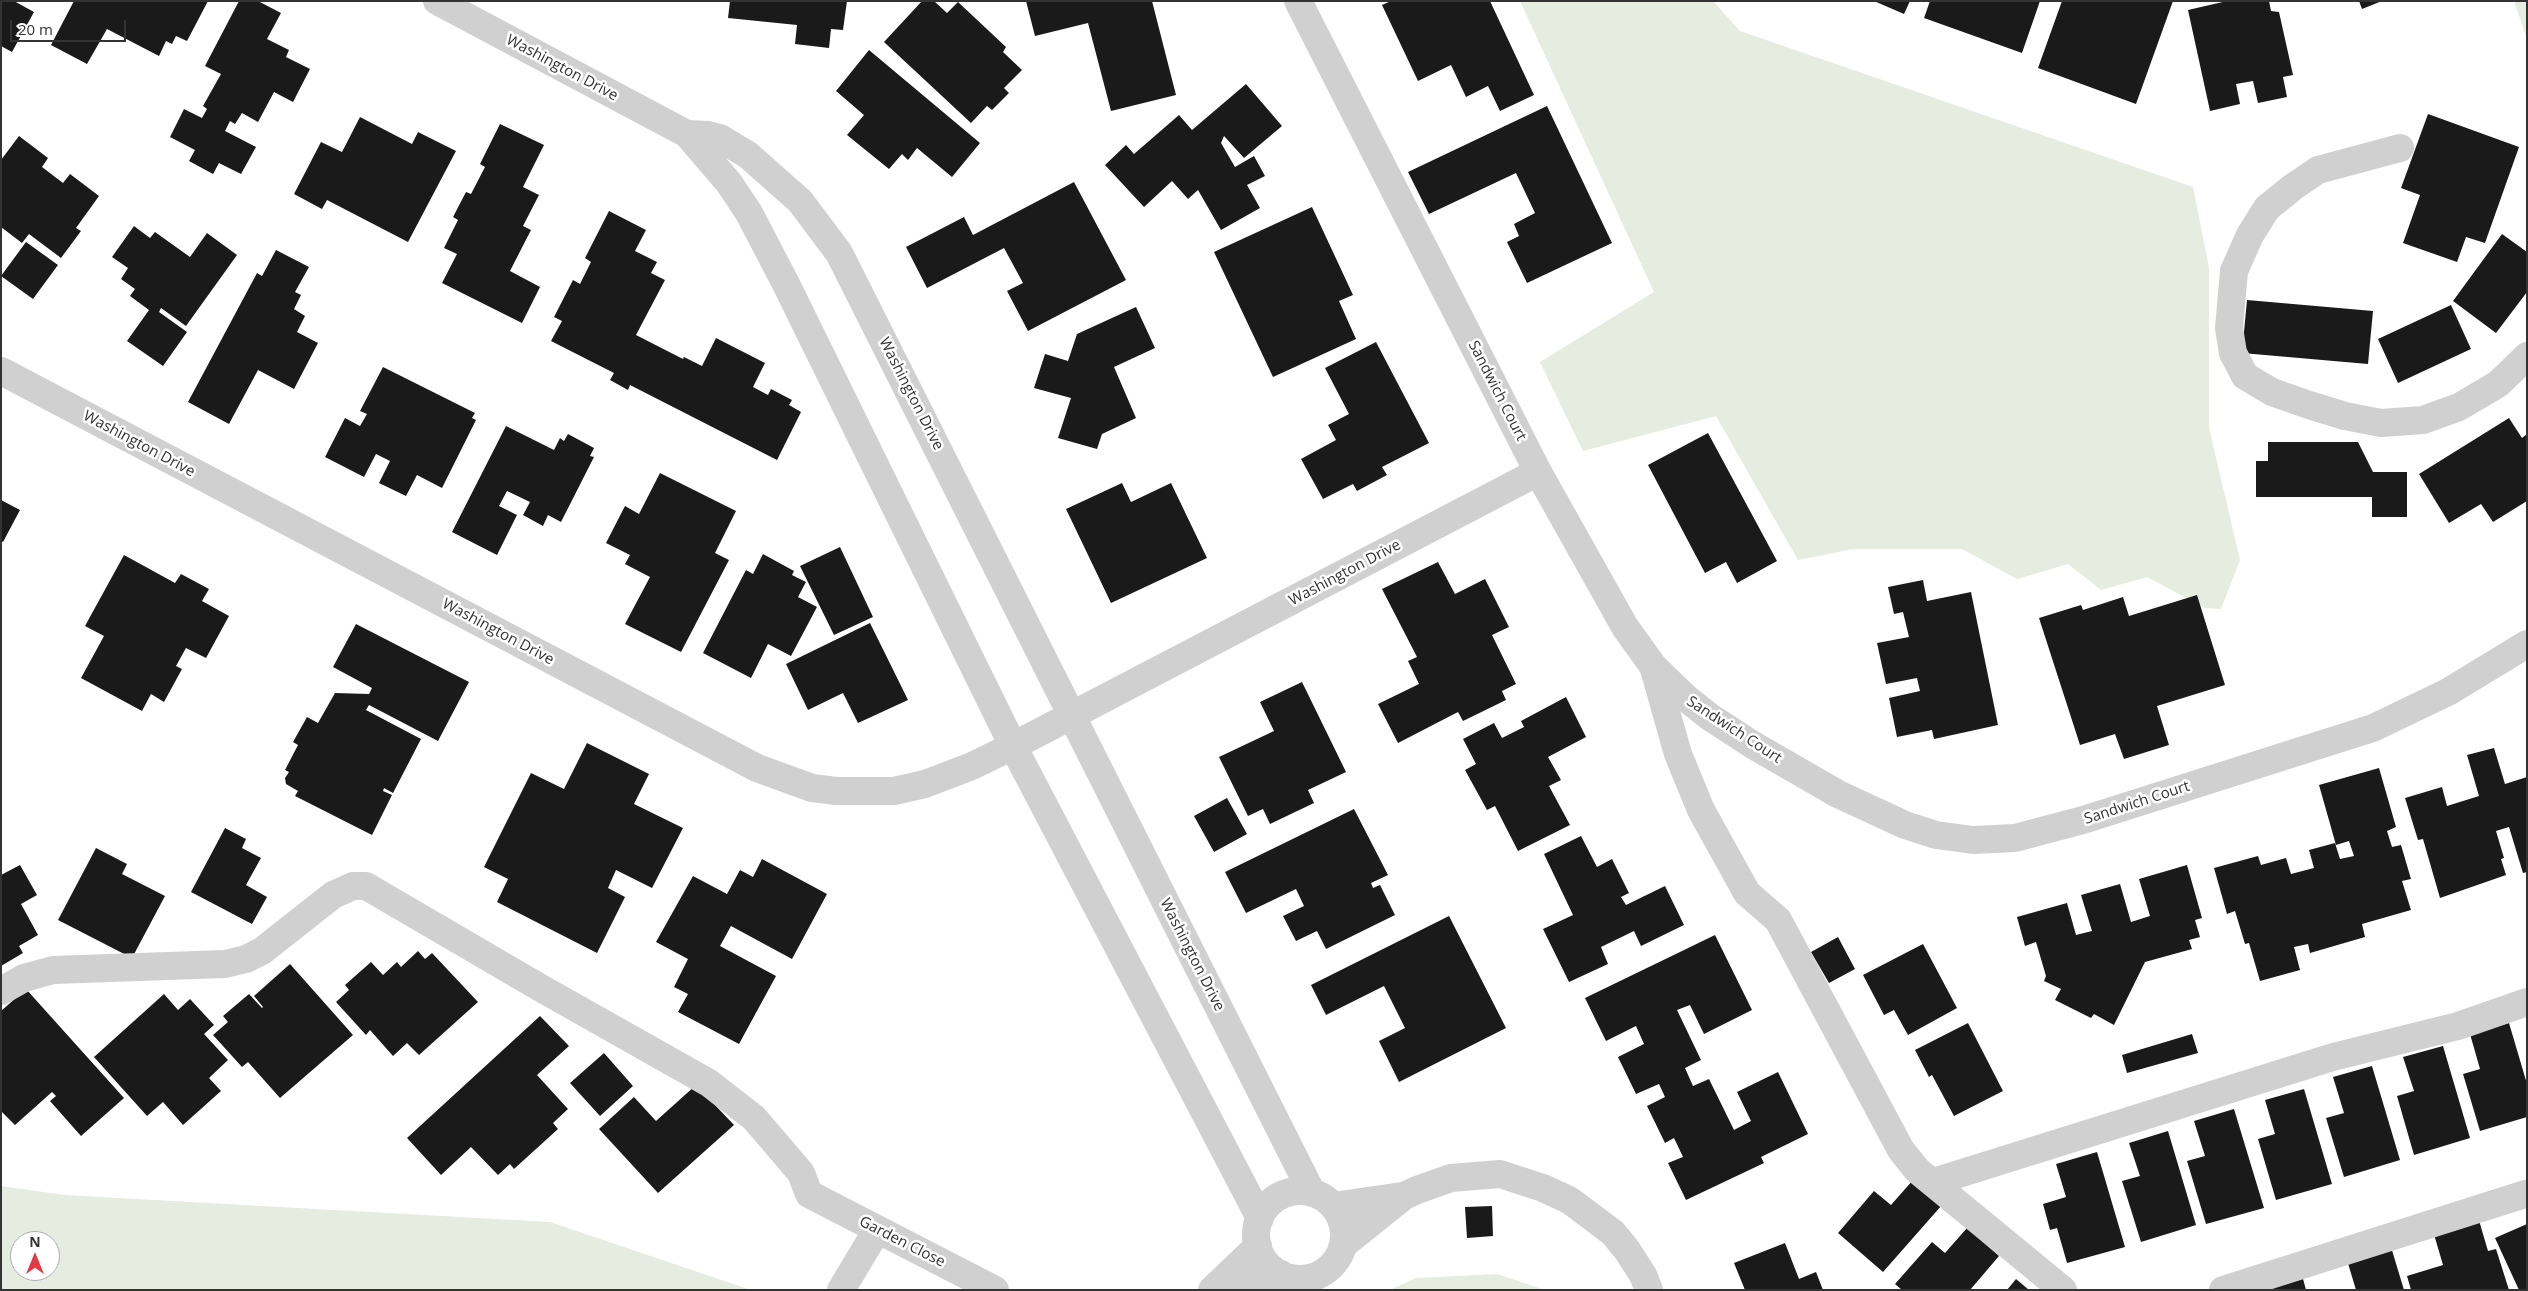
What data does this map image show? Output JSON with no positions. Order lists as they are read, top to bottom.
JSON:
{
  "streets": {
    "street": ["Washington Drive", "Sandwich Court", "Garden Close"]
  },
  "crossings": [
    ["Washington Drive", "Sandwich Court"]
  ],
  "scale_bar": "20 m",
  "north": "top"
}
